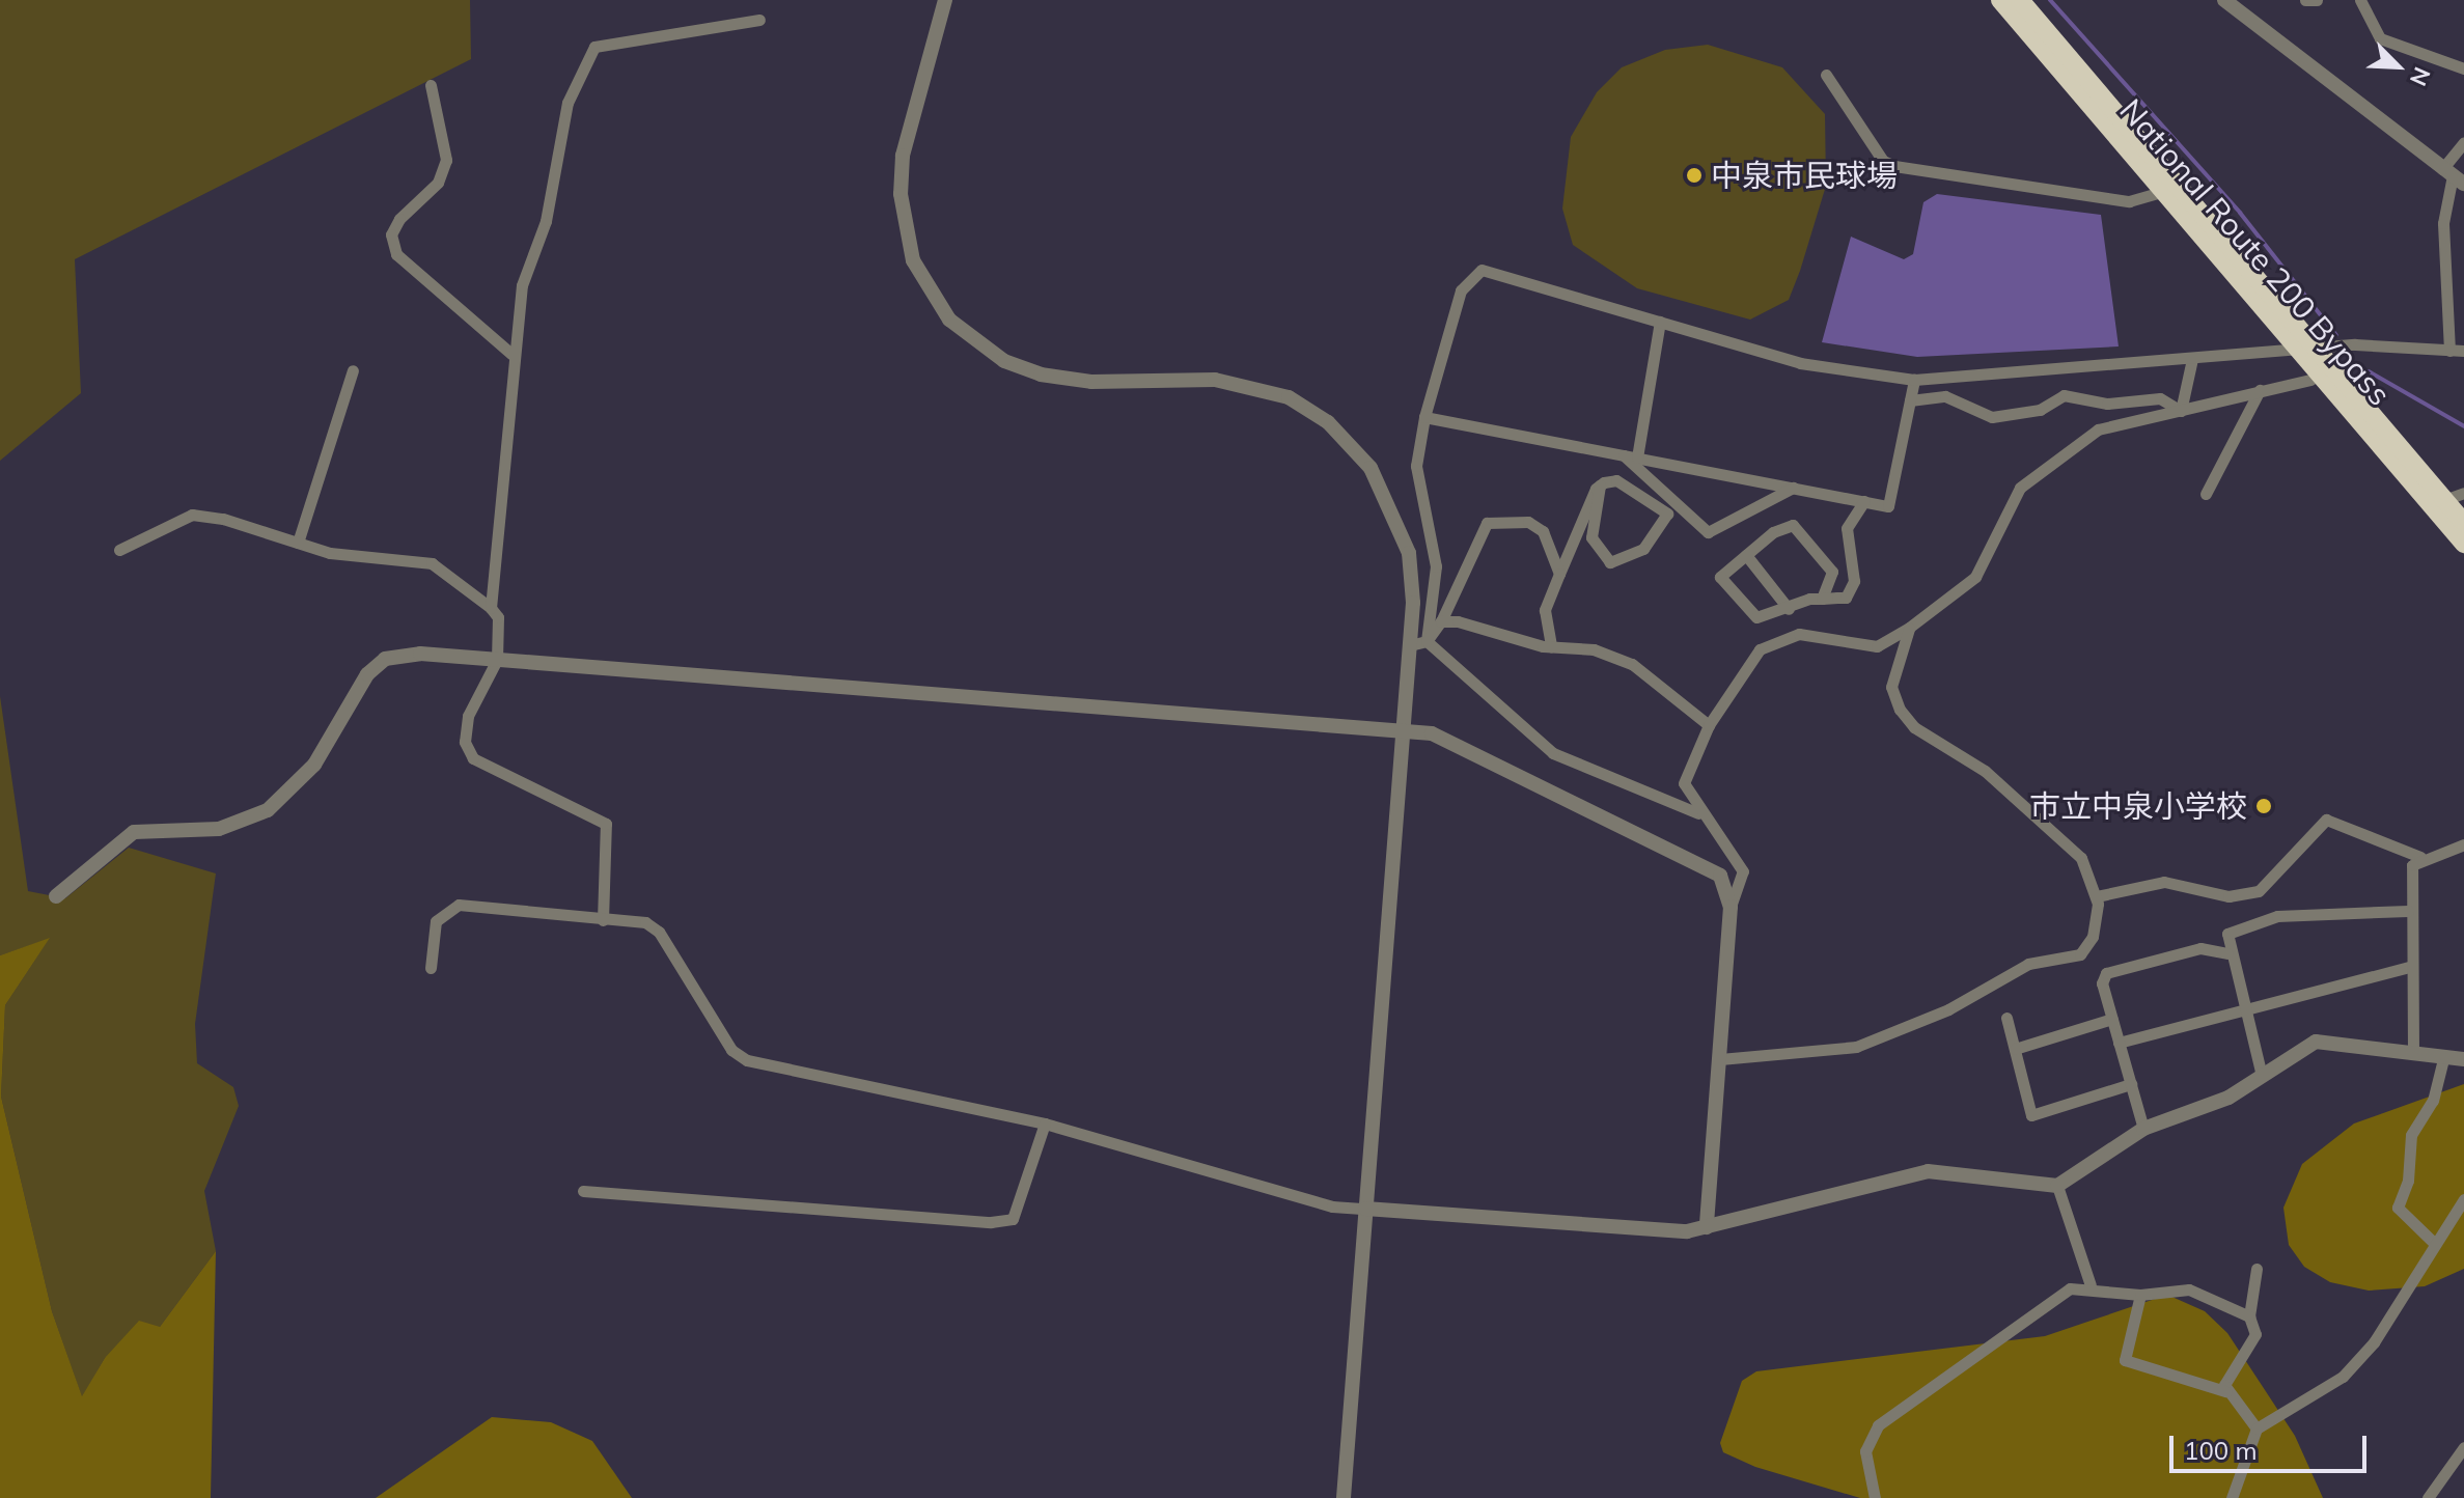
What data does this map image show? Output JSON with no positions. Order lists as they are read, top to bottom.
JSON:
{
  "streets": {
    "highway": ["National Route 200 Bypass"]
  },
  "places": ["中泉市民球場", "市立中泉小学校"],
  "scale_bar": "100 m",
  "north": "bottom right"
}
